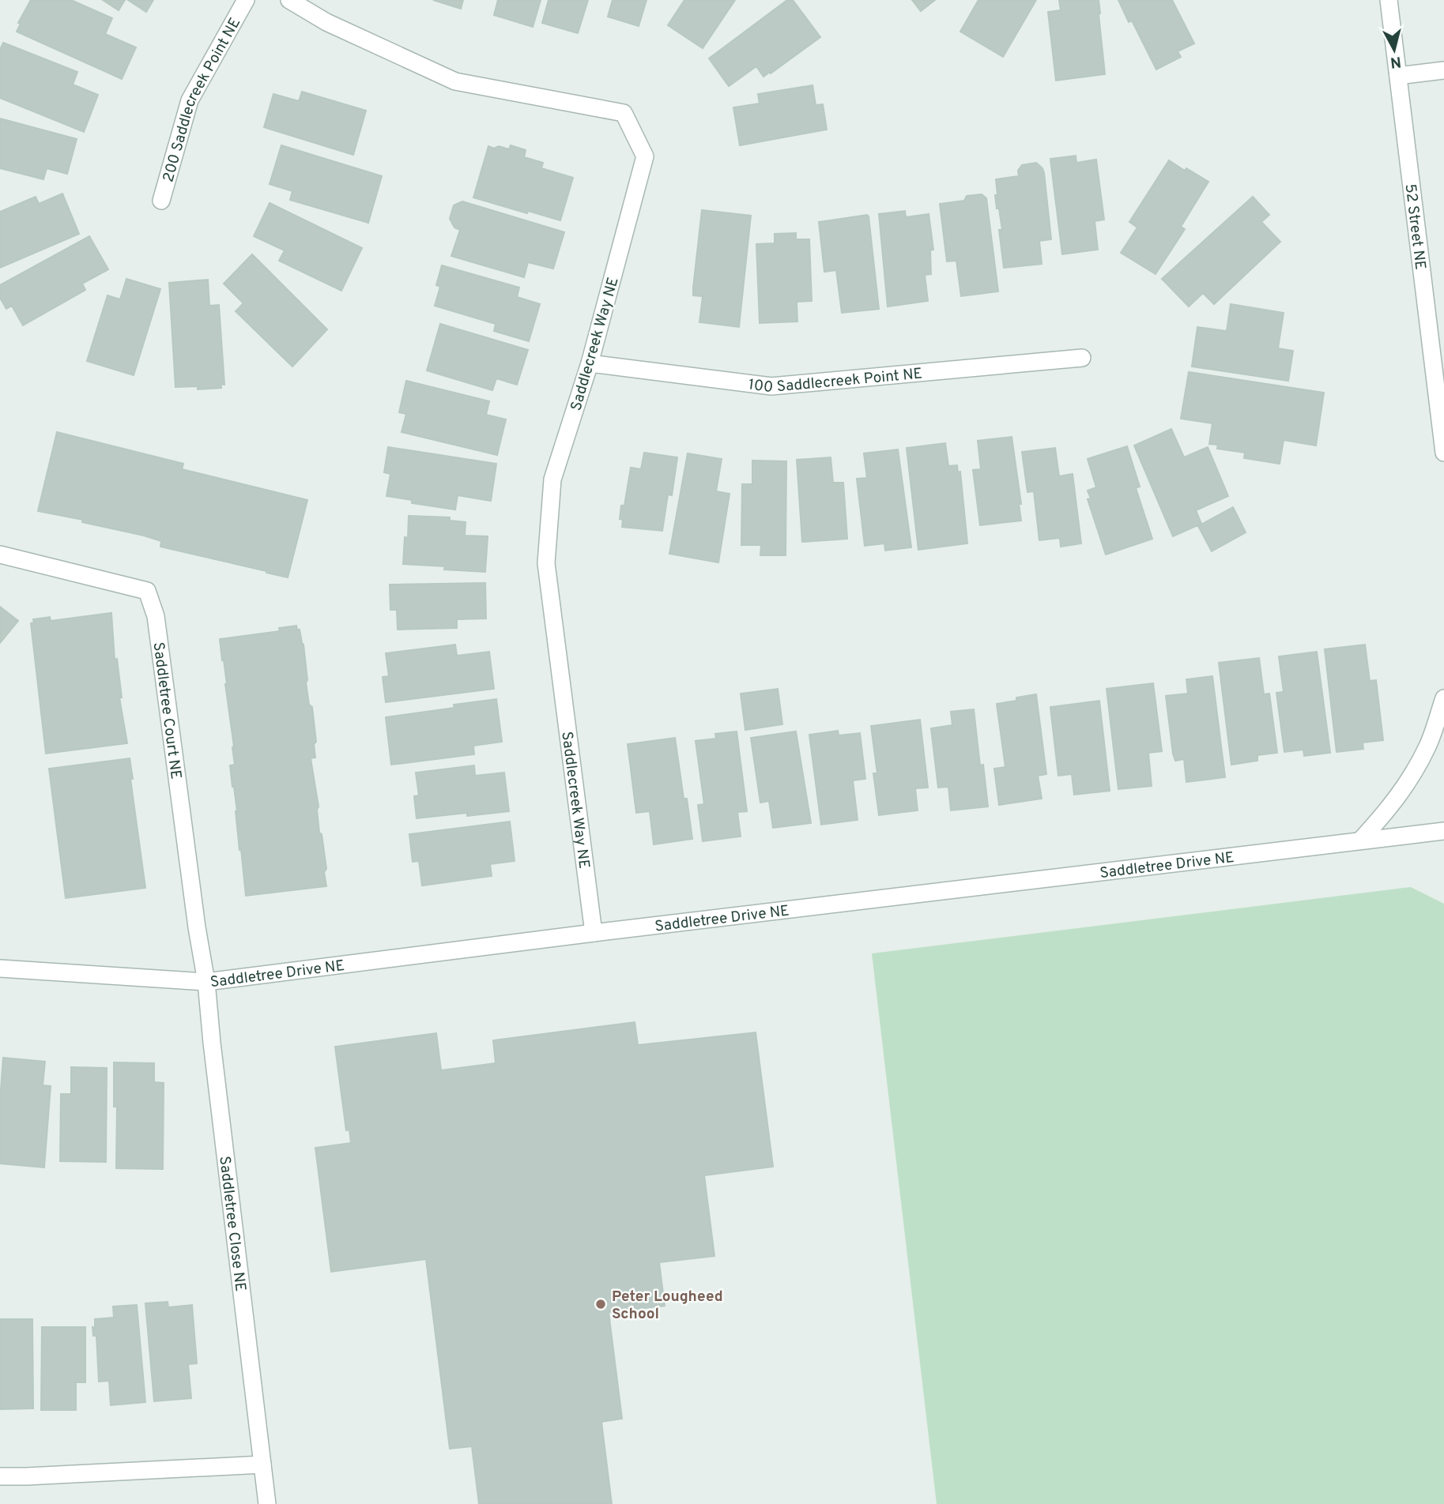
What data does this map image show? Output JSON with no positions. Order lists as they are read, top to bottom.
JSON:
{
  "streets": {
    "street": [
      "200 Saddlecreek Point NE",
      "52 Street NE",
      "Saddlecreek Way NE",
      "100 Saddlecreek Point NE",
      "Saddletree Court NE",
      "Saddletree Drive NE",
      "Saddletree Close NE"
    ]
  },
  "crossings": [
    ["Saddlecreek Way NE", "100 Saddlecreek Point NE"],
    ["Saddlecreek Way NE", "Saddletree Drive NE"],
    ["Saddletree Court NE", "Saddletree Drive NE"],
    ["Saddletree Court NE", "Saddletree Close NE"],
    ["Saddletree Drive NE", "Saddletree Close NE"]
  ],
  "places": ["Peter Lougheed School"],
  "north": "bottom"
}
